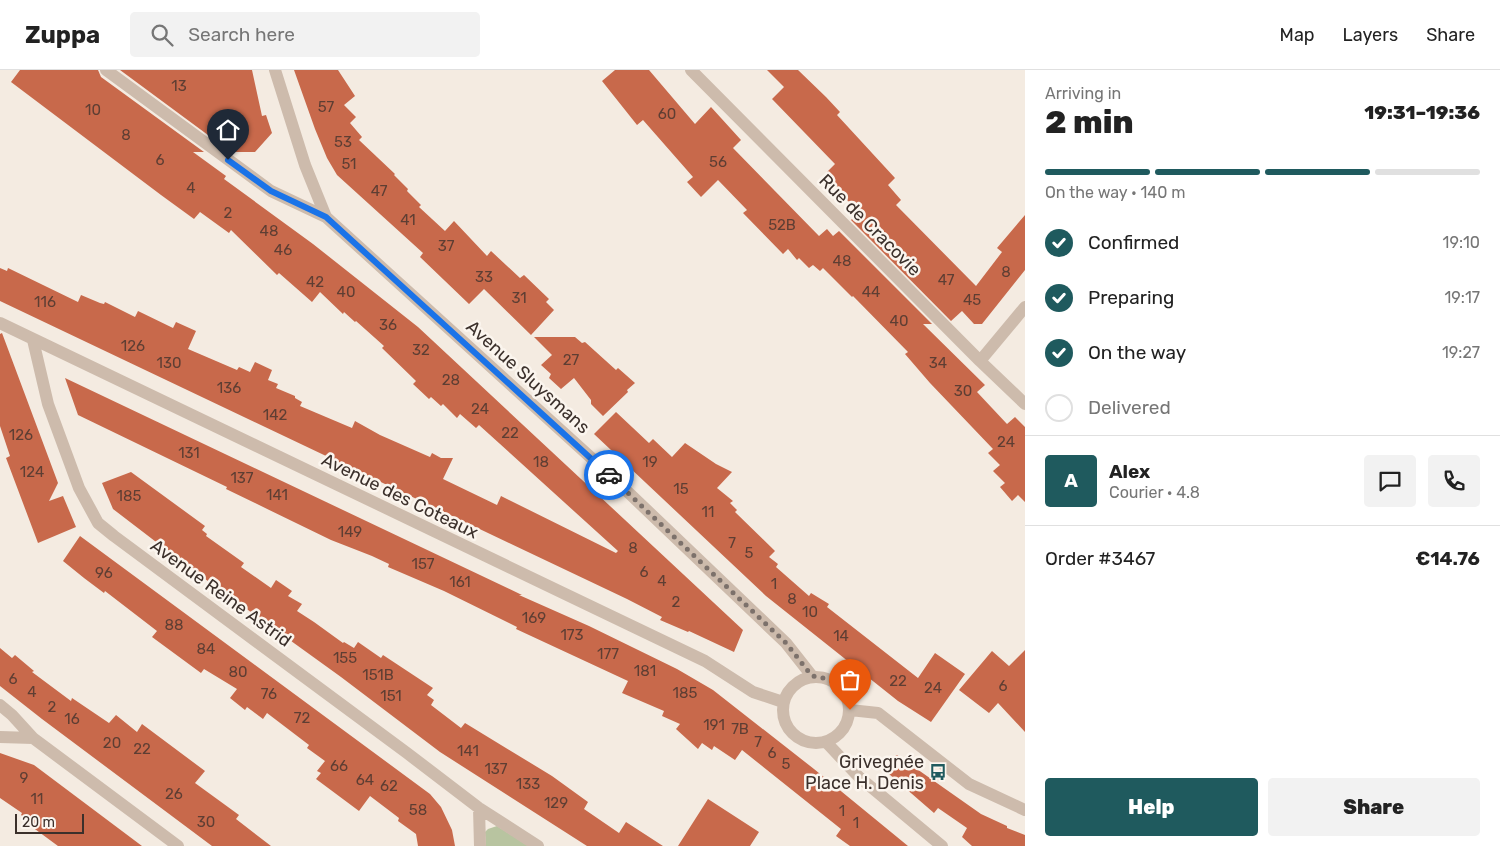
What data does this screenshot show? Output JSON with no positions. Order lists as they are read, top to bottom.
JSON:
{
  "streets": {
    "street": [
      "Rue de Cracovie",
      "Avenue Sluysmans",
      "Avenue des Coteaux",
      "Avenue Reine Astrid"
    ]
  },
  "crossings": [
    ["Avenue Sluysmans", "Avenue des Coteaux"],
    ["Avenue des Coteaux", "Avenue Reine Astrid"]
  ],
  "places": {
    "bus stop": ["Grivegnée Place H. Denis"]
  },
  "house_numbers": [
    "13",
    "57",
    "10",
    "60",
    "8",
    "53",
    "6",
    "56",
    "51",
    "4",
    "47",
    "2",
    "41",
    "52B",
    "48",
    "37",
    "46",
    "48",
    "8",
    "33",
    "47",
    "42",
    "40",
    "44",
    "31",
    "45",
    "116",
    "40",
    "36",
    "126",
    "32",
    "27",
    "130",
    "34",
    "28",
    "136",
    "30",
    "24",
    "142",
    "22",
    "126",
    "24",
    "131",
    "18",
    "19",
    "124",
    "137",
    "15",
    "141",
    "185",
    "11",
    "149",
    "7",
    "8",
    "5",
    "157",
    "6",
    "96",
    "4",
    "161",
    "1",
    "8",
    "2",
    "10",
    "169",
    "88",
    "173",
    "14",
    "84",
    "177",
    "155",
    "181",
    "80",
    "151B",
    "6",
    "22",
    "6",
    "24",
    "4",
    "185",
    "76",
    "151",
    "2",
    "72",
    "16",
    "191",
    "7B",
    "7",
    "20",
    "22",
    "141",
    "6",
    "5",
    "66",
    "137",
    "9",
    "64",
    "133",
    "62",
    "26",
    "11",
    "129",
    "58",
    "1",
    "30",
    "1"
  ],
  "scale_bar": "20 m",
  "page": {
    "header": "Zuppa",
    "search": "Search here",
    "nav": ["Map", "Layers", "Share"],
    "heading": ["2 min", "Arriving in", "19:31–19:36"],
    "panel": [
      "Alex",
      "Courier · 4.8",
      "Order #3467",
      "€14.76"
    ],
    "bar": "On the way · 140 m",
    "list": [
      ["Confirmed", "19:10"],
      ["Preparing", "19:17"],
      ["On the way", "19:27"],
      "Delivered"
    ],
    "round": "A",
    "buttons": ["Help", "Share"],
    "scale": "20 m"
  }
}
